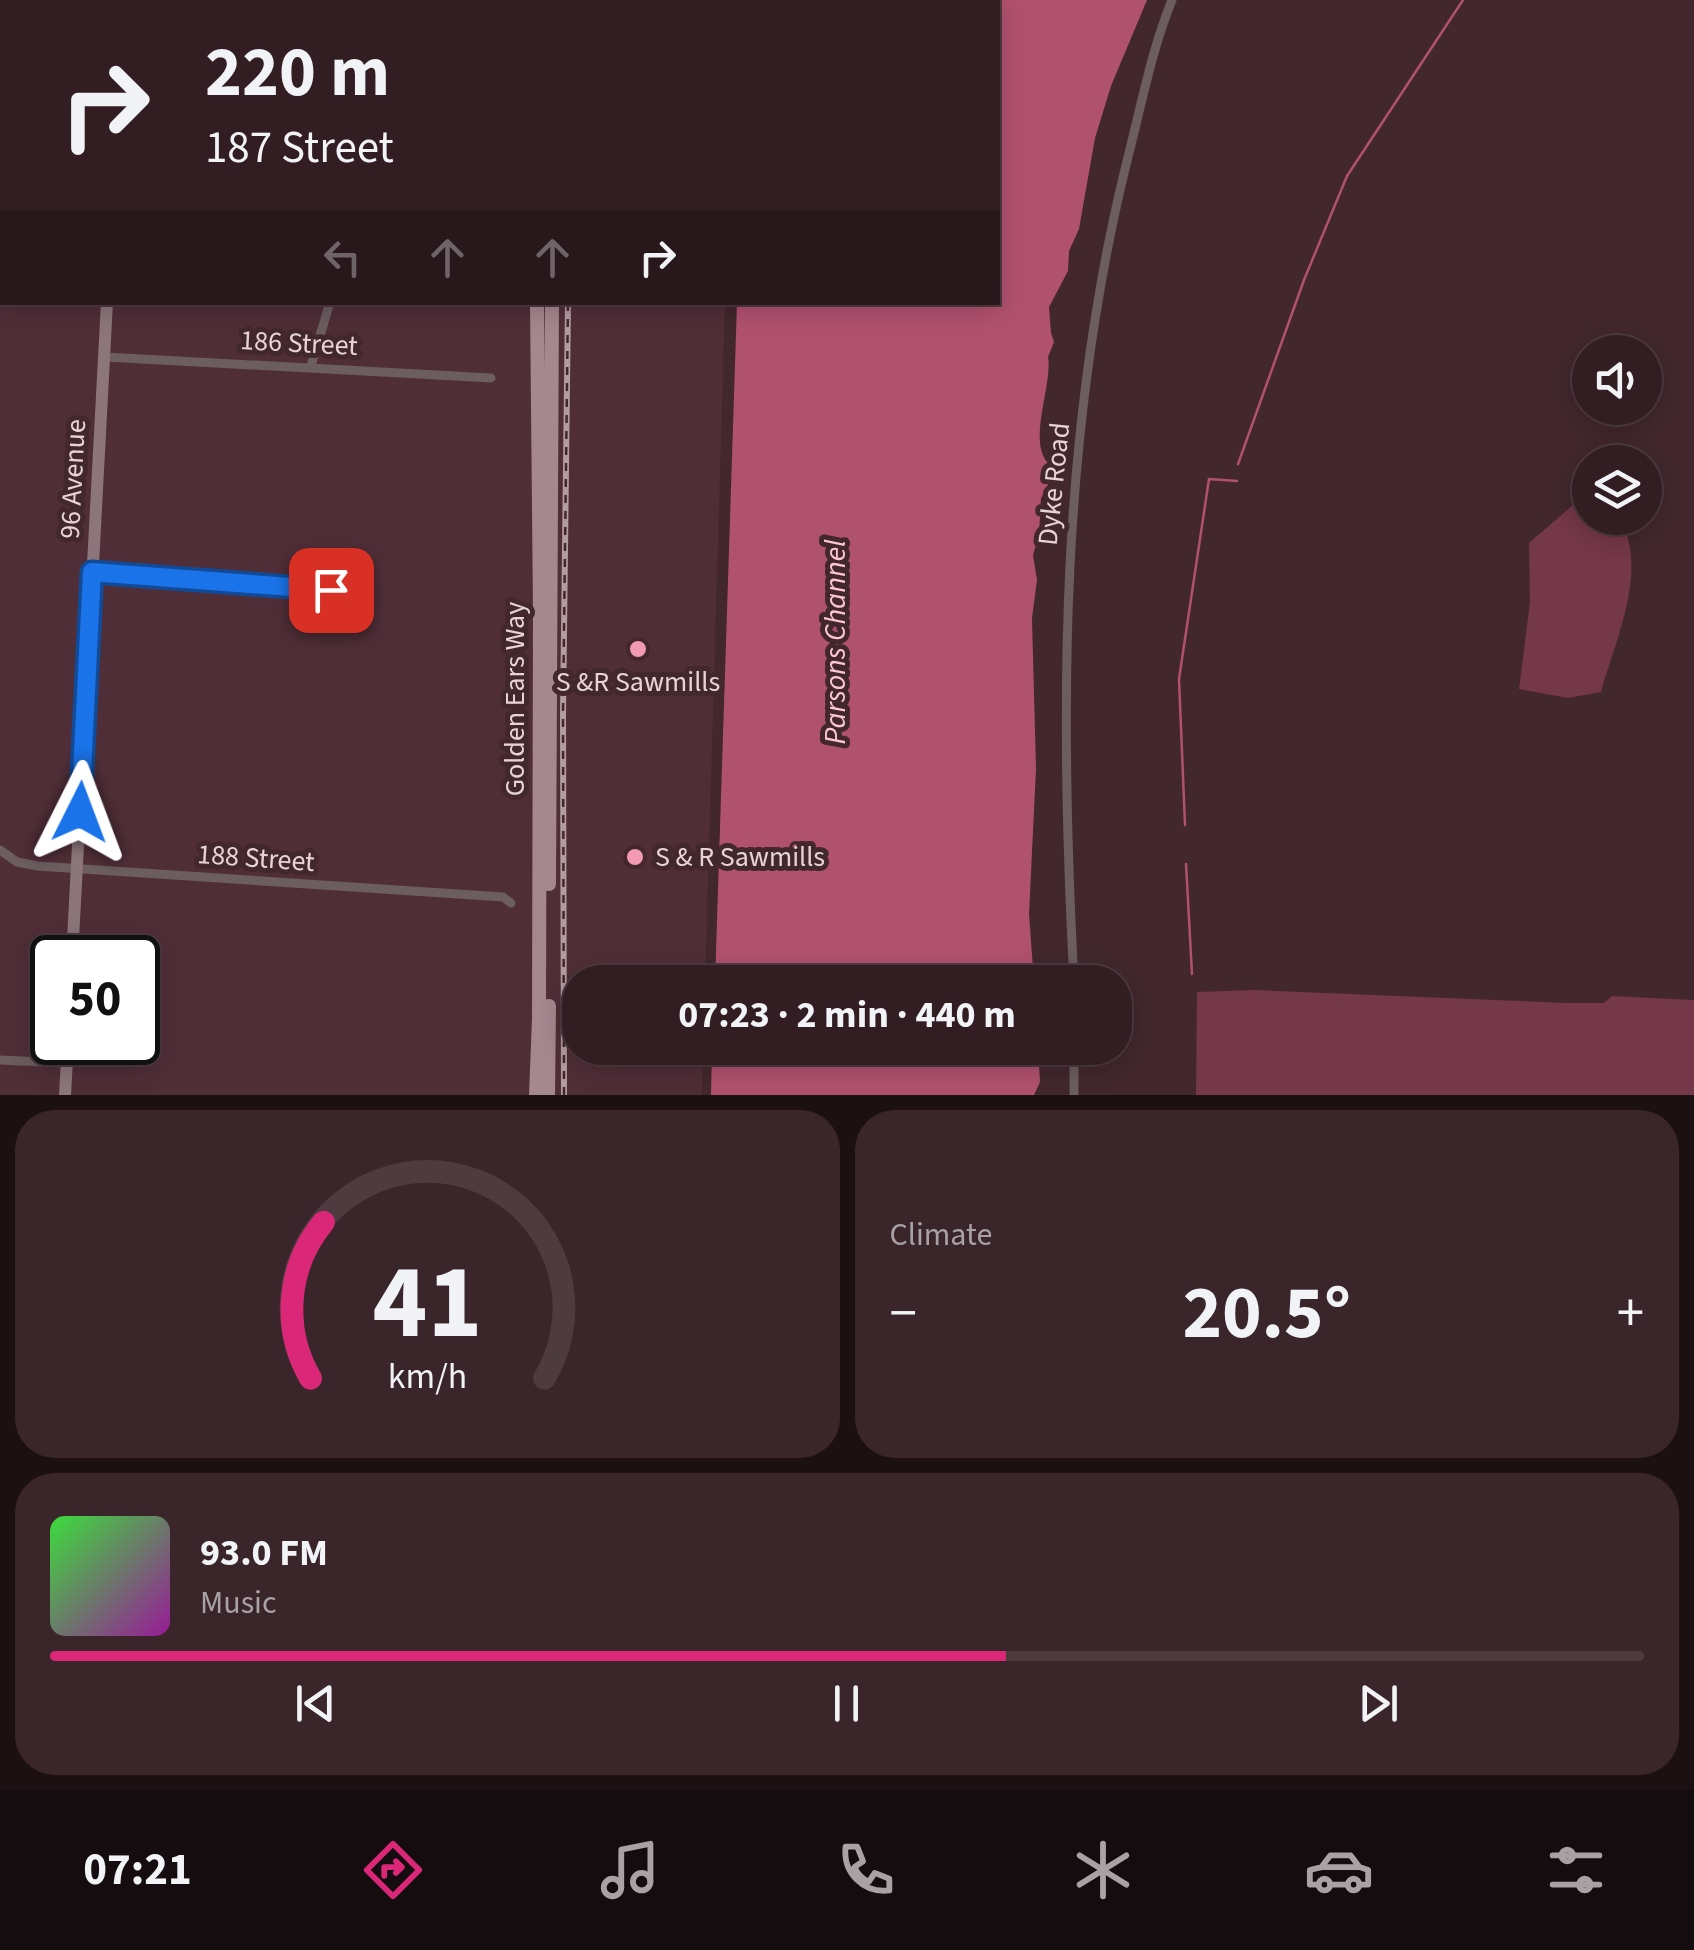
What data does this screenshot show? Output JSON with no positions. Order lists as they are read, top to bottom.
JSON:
{
  "streets": {
    "main road": ["96 Avenue", "Golden Ears Way"],
    "street": ["186 Street", "Dyke Road", "188 Street"]
  },
  "crossings": [
    ["186 Street", "96 Avenue"],
    ["96 Avenue", "188 Street"]
  ],
  "water": ["Parsons Channel"],
  "places": ["S &R Sawmills", "S & R Sawmills"],
  "page": {
    "turn": ["220 m", "187 Street"],
    "limit": "50",
    "trip": "07:23 · 2 min · 440 m",
    "tile": "Climate",
    "heat": ["−", "20.5°", "+"],
    "song": ["93.0 FM", "Music"],
    "tabs": "07:21",
    "gauge": ["41", "km/h"]
  }
}
